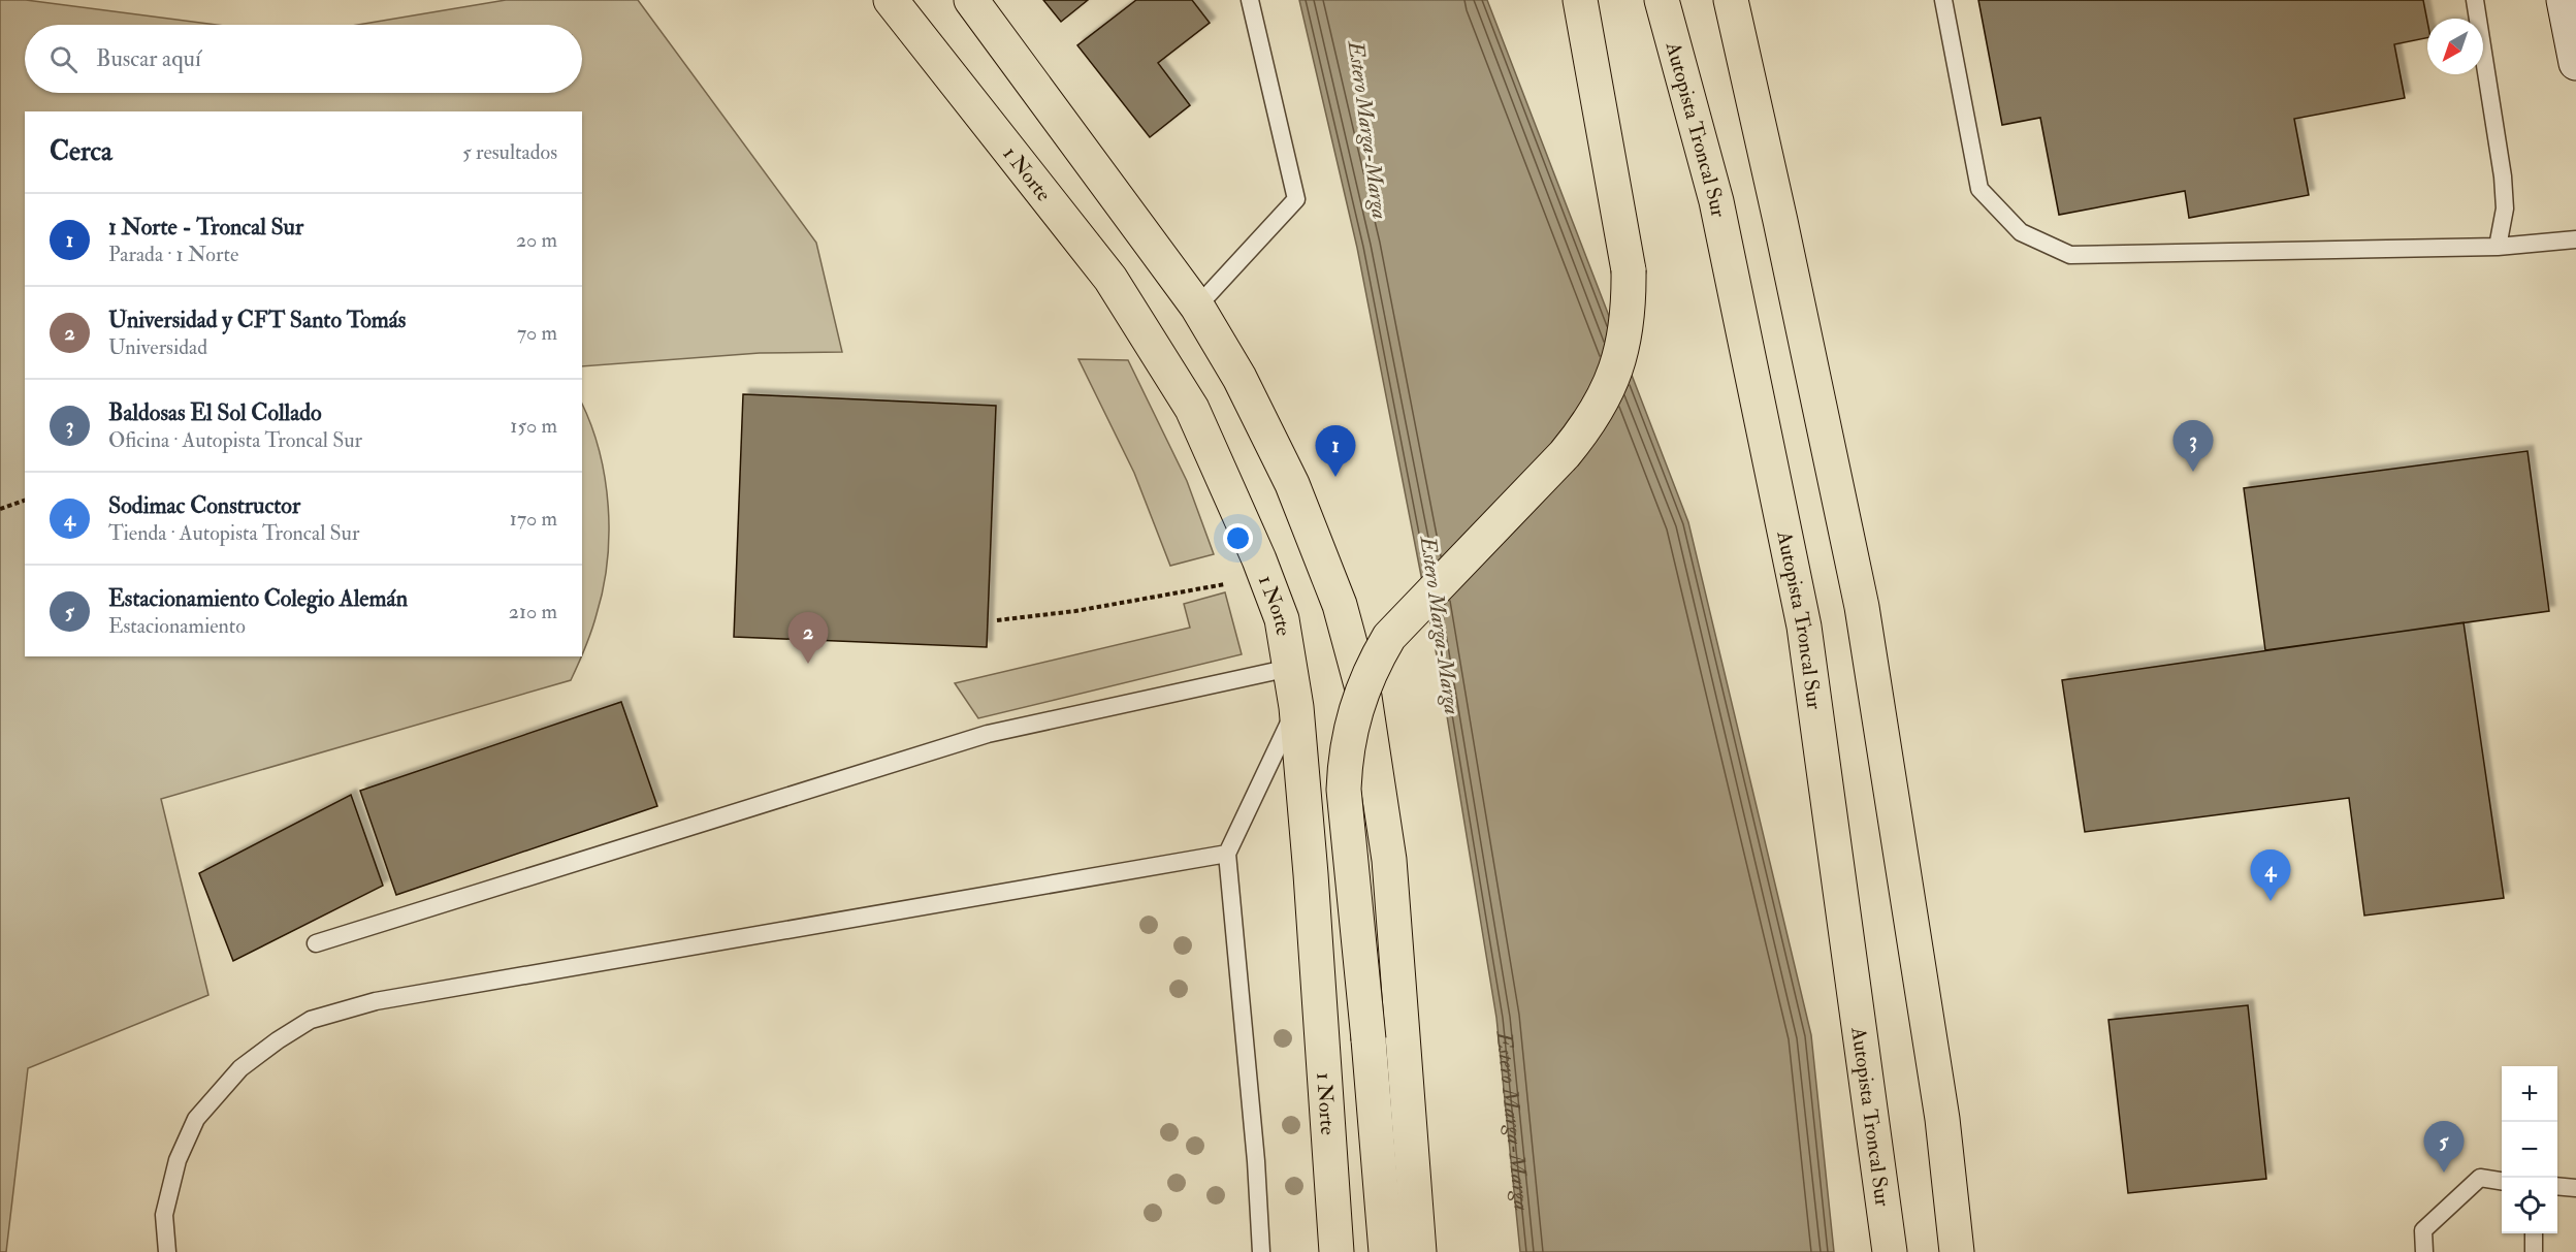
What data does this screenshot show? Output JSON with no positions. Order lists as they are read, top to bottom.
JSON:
{
  "streets": {
    "main road": ["Autopista Troncal Sur", "1 Norte"]
  },
  "water": ["Estero Marga-Marga"],
  "north": "bottom left",
  "page": {
    "search": "Buscar aquí",
    "heading": ["Cerca", "5 resultados"],
    "list": [
      {
        "mark": "1",
        "name": "1 Norte - Troncal Sur",
        "note": "Parada · 1 Norte",
        "value": "20 m"
      },
      {
        "mark": "2",
        "name": "Universidad y CFT Santo Tomás",
        "note": "Universidad",
        "value": "70 m"
      },
      {
        "mark": "3",
        "name": "Baldosas El Sol Collado",
        "note": "Oficina · Autopista Troncal Sur",
        "value": "150 m"
      },
      {
        "mark": "4",
        "name": "Sodimac Constructor",
        "note": "Tienda · Autopista Troncal Sur",
        "value": "170 m"
      },
      {
        "mark": "5",
        "name": "Estacionamiento Colegio Alemán",
        "note": "Estacionamiento",
        "value": "210 m"
      }
    ],
    "pins": [
      "3",
      "1",
      "2",
      "4",
      "5"
    ],
    "map_buttons": ["+", "−"]
  }
}
